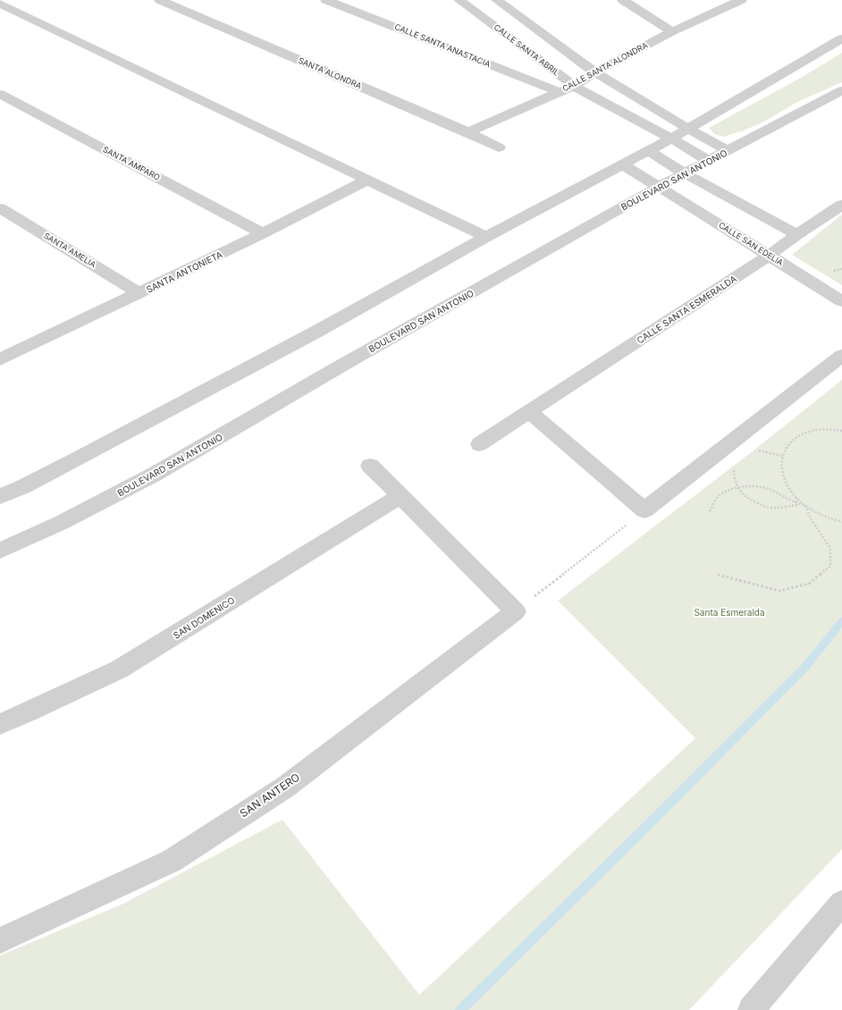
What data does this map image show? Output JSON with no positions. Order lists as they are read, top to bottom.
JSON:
{
  "streets": {
    "street": [
      "CALLE SANTA ANASTACIA",
      "CALLE SANTA ABRIL",
      "CALLE SANTA ALONDRA",
      "SANTA ALONDRA",
      "SANTA AMPARO",
      "BOULEVARD SAN ANTONIO",
      "CALLE SAN EDELIA",
      "SANTA AMELIA",
      "SANTA ANTONIETA",
      "CALLE SANTA ESMERALDA",
      "SAN DOMENICO",
      "SAN ANTERO"
    ]
  },
  "crossings": [
    ["CALLE SANTA ANASTACIA", "CALLE SANTA ALONDRA"],
    ["CALLE SANTA ABRIL", "CALLE SANTA ALONDRA"],
    ["CALLE SANTA ABRIL", "BOULEVARD SAN ANTONIO"],
    ["CALLE SANTA ALONDRA", "SANTA ALONDRA"],
    ["SANTA AMPARO", "SANTA ANTONIETA"],
    ["BOULEVARD SAN ANTONIO", "CALLE SAN EDELIA"],
    ["CALLE SAN EDELIA", "CALLE SANTA ESMERALDA"],
    ["SANTA AMELIA", "SANTA ANTONIETA"]
  ],
  "parks": ["Santa Esmeralda"]
}
